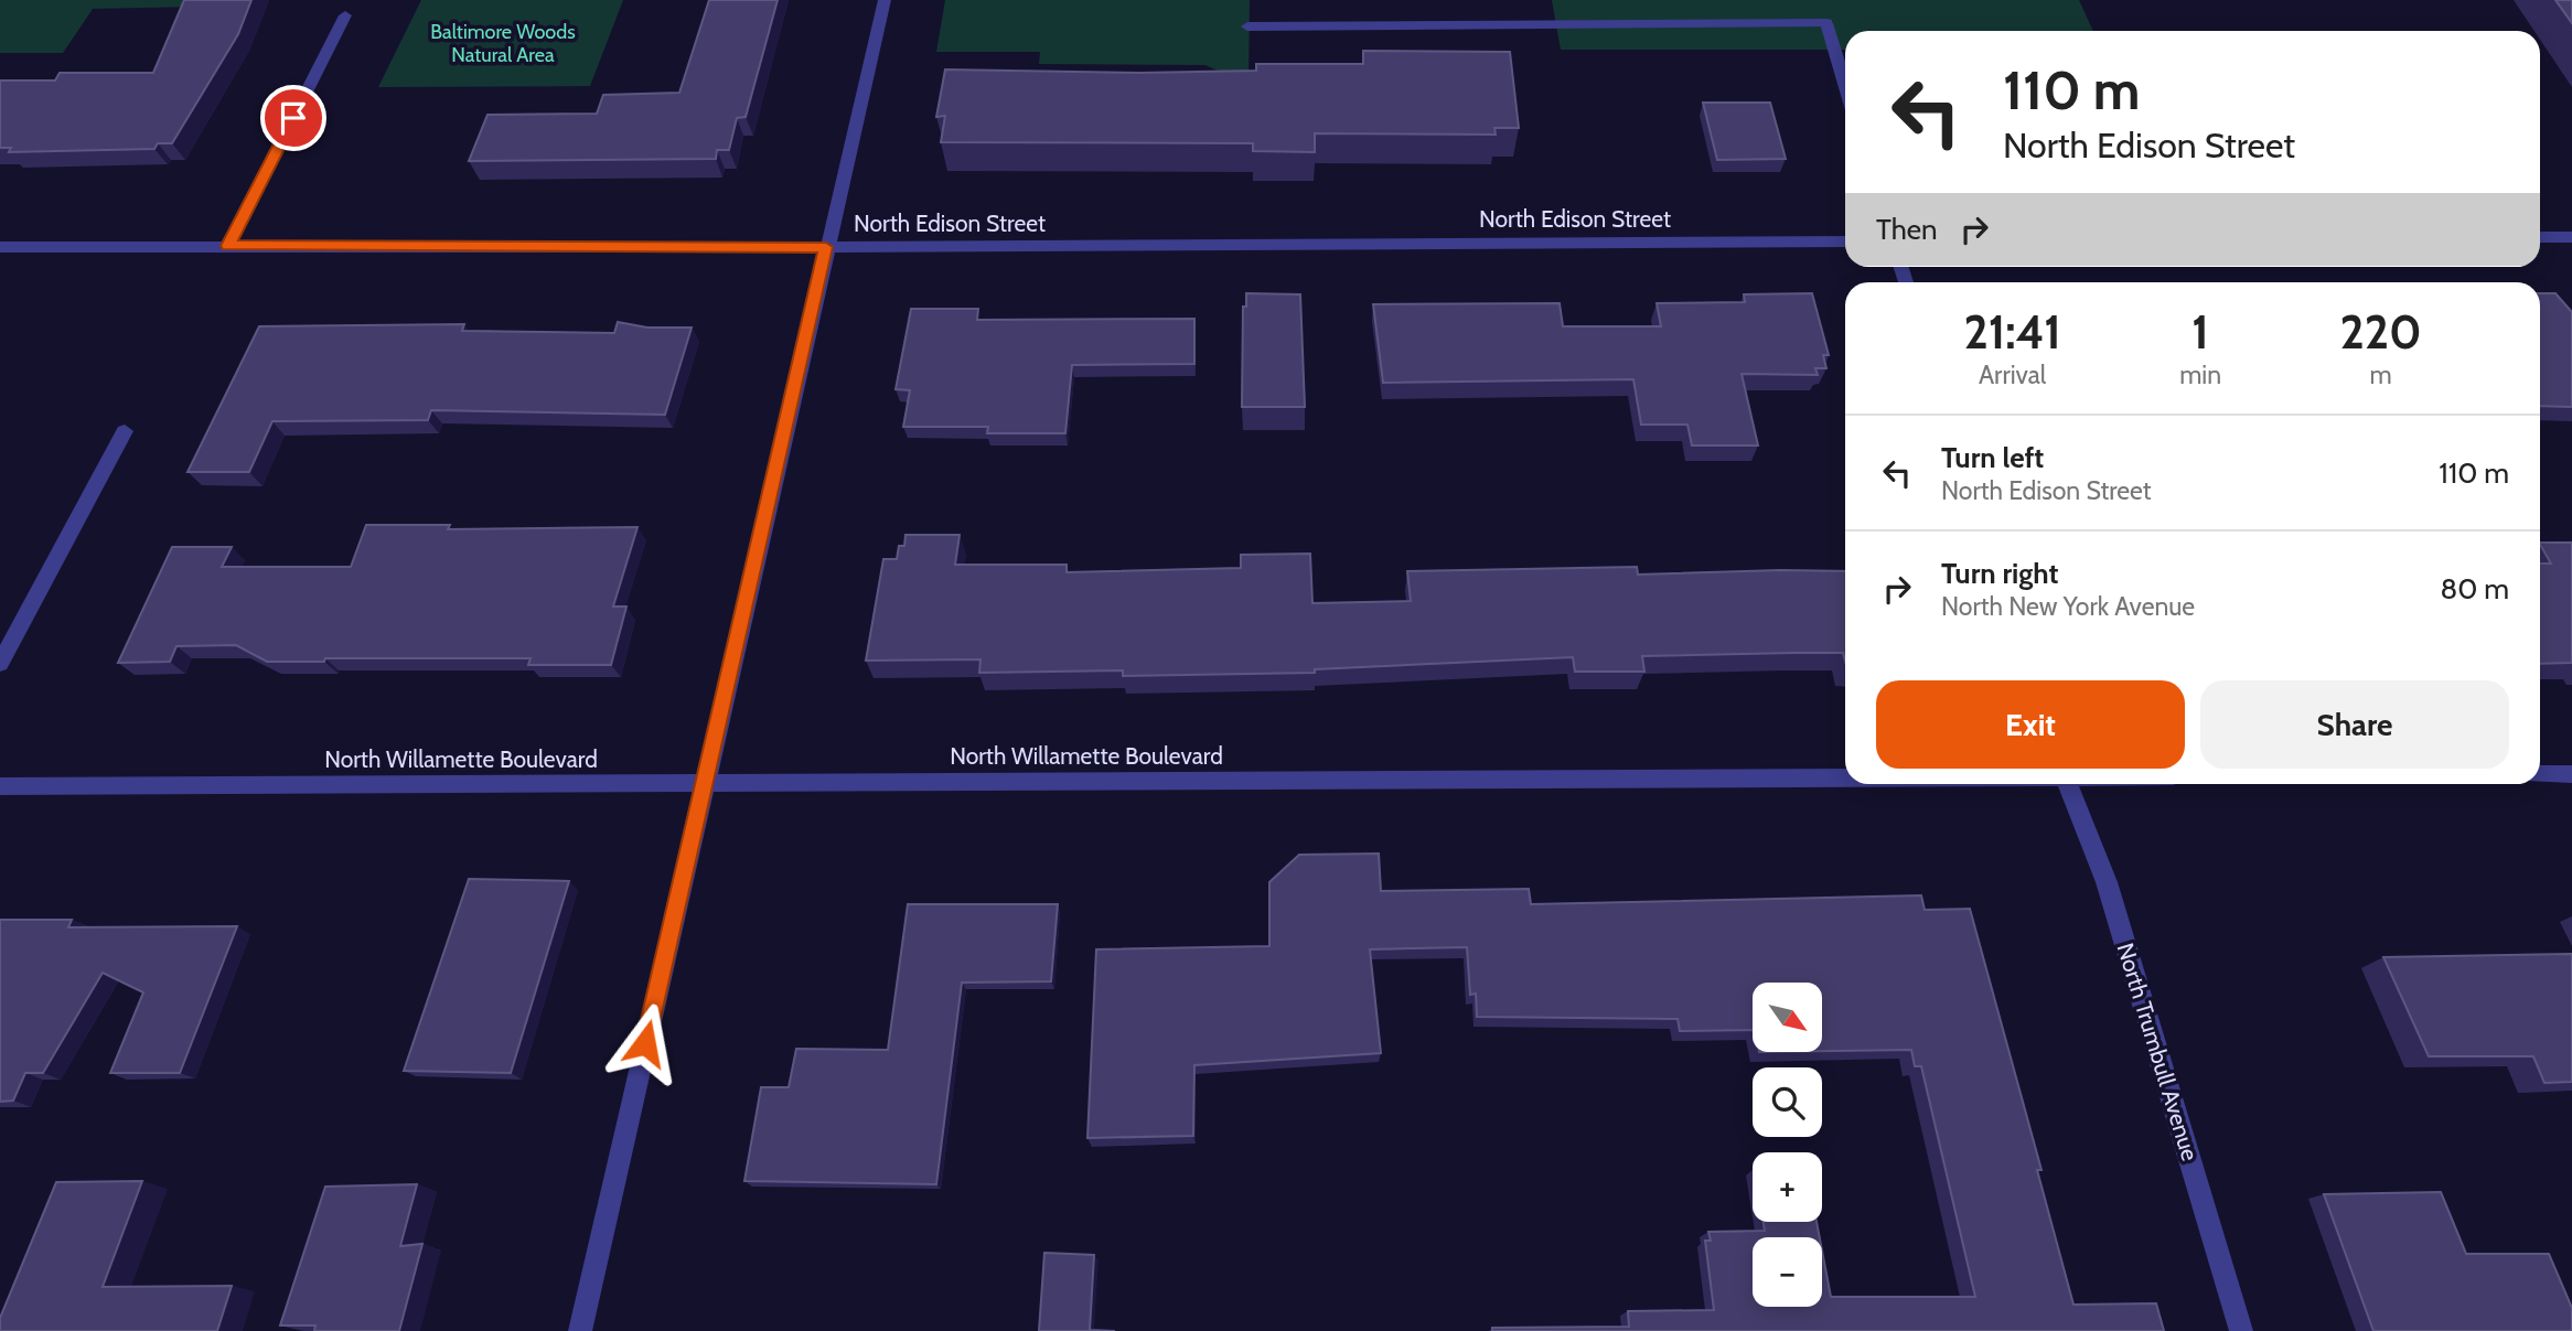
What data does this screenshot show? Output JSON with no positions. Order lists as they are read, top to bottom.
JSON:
{
  "streets": {
    "street": ["North Edison Street", "North Willamette Boulevard", "North Trumbull Avenue"]
  },
  "parks": ["Baltimore Woods Natural Area"],
  "north": "bottom right",
  "page": {
    "turn": ["110 m", "North Edison Street"],
    "then": "Then",
    "eta": [
      "21:41",
      "Arrival",
      "1",
      "min",
      "220",
      "m"
    ],
    "list": [
      {
        "name": "Turn left",
        "note": "North Edison Street",
        "value": "110 m"
      },
      {
        "name": "Turn right",
        "note": "North New York Avenue",
        "value": "80 m"
      }
    ],
    "buttons": ["Exit", "Share"],
    "map_buttons": ["+", "−"]
  }
}
